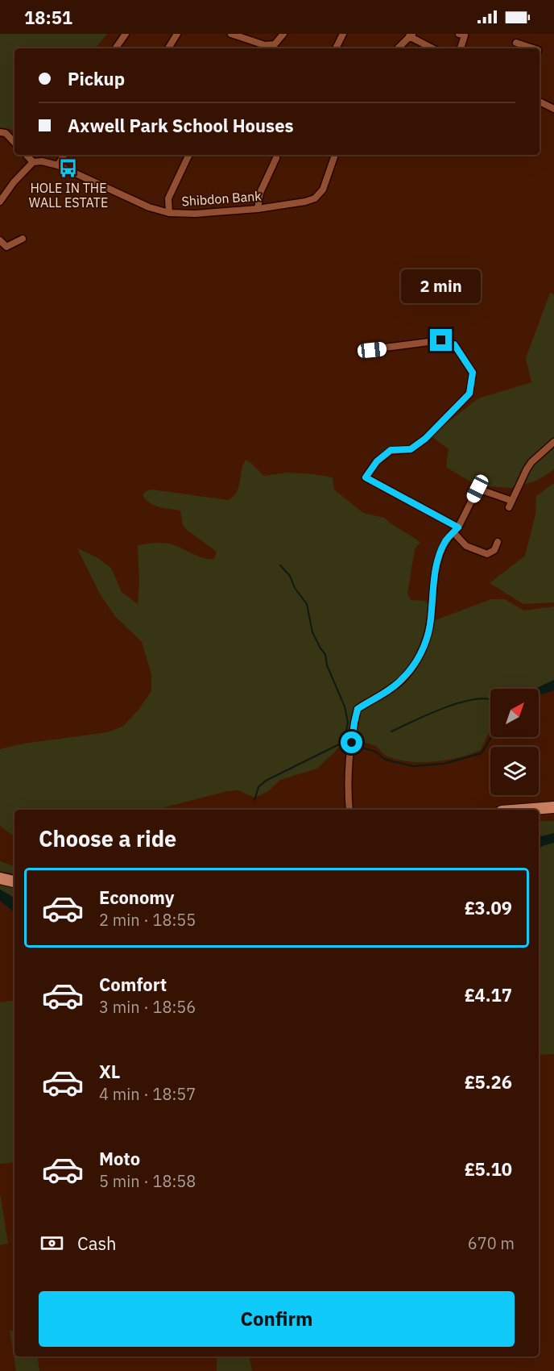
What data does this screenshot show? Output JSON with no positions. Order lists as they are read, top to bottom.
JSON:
{
  "streets": {
    "street": ["Shibdon Bank"]
  },
  "places": {
    "bus stop": ["HOLE IN THE WALL ESTATE"]
  },
  "north": "top right",
  "page": {
    "status": "18:51",
    "banner": ["Pickup", "Axwell Park School Houses"],
    "bubble": "2 min",
    "heading": "Choose a ride",
    "list": [
      {
        "name": "Economy",
        "note": "2 min · 18:55",
        "value": "£3.09"
      },
      {
        "name": "Comfort",
        "note": "3 min · 18:56",
        "value": "£4.17"
      },
      {
        "name": "XL",
        "note": "4 min · 18:57",
        "value": "£5.26"
      },
      {
        "name": "Moto",
        "note": "5 min · 18:58",
        "value": "£5.10"
      }
    ],
    "pay": ["Cash", "670 m"],
    "buttons": "Confirm"
  }
}
